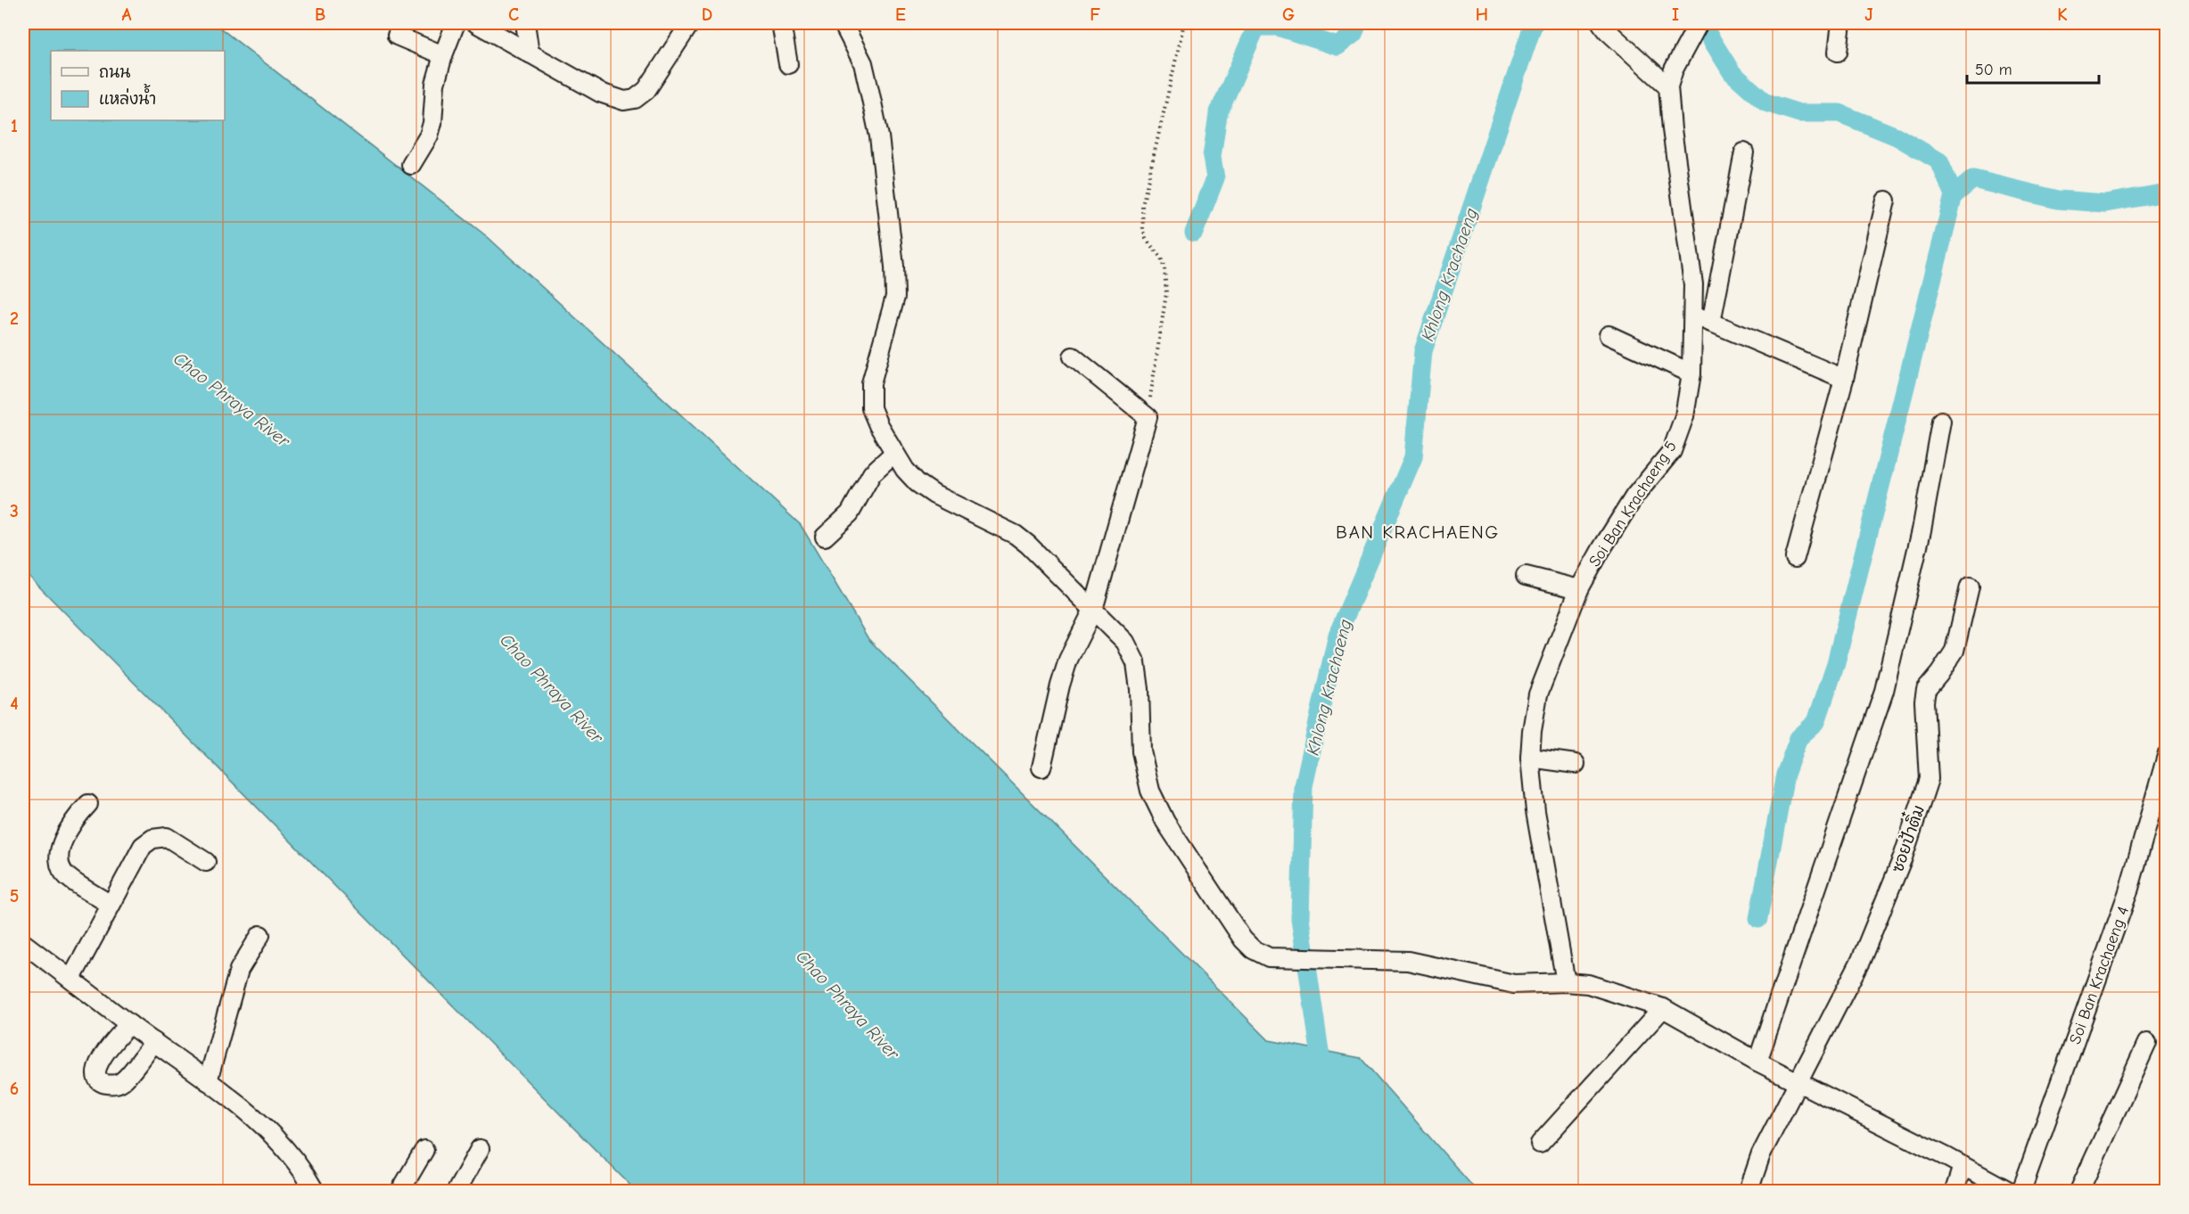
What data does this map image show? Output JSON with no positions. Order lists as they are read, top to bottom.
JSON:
{
  "streets": {
    "street": ["Soi Ban Krachaeng 5", "ซอยป้าติ๋ม", "Soi Ban Krachaeng 4"]
  },
  "districts": ["BAN KRACHAENG"],
  "water": ["Khlong Krachaeng", "Chao Phraya River"],
  "legend": ["ถนน", "แหล่งน้ำ"],
  "scale_bar": "50 m",
  "grid": {
    "columns": [
      "A",
      "B",
      "C",
      "D",
      "E",
      "F",
      "G",
      "H",
      "I",
      "J",
      "K"
    ],
    "rows": [
      "1",
      "2",
      "3",
      "4",
      "5",
      "6"
    ]
  }
}
